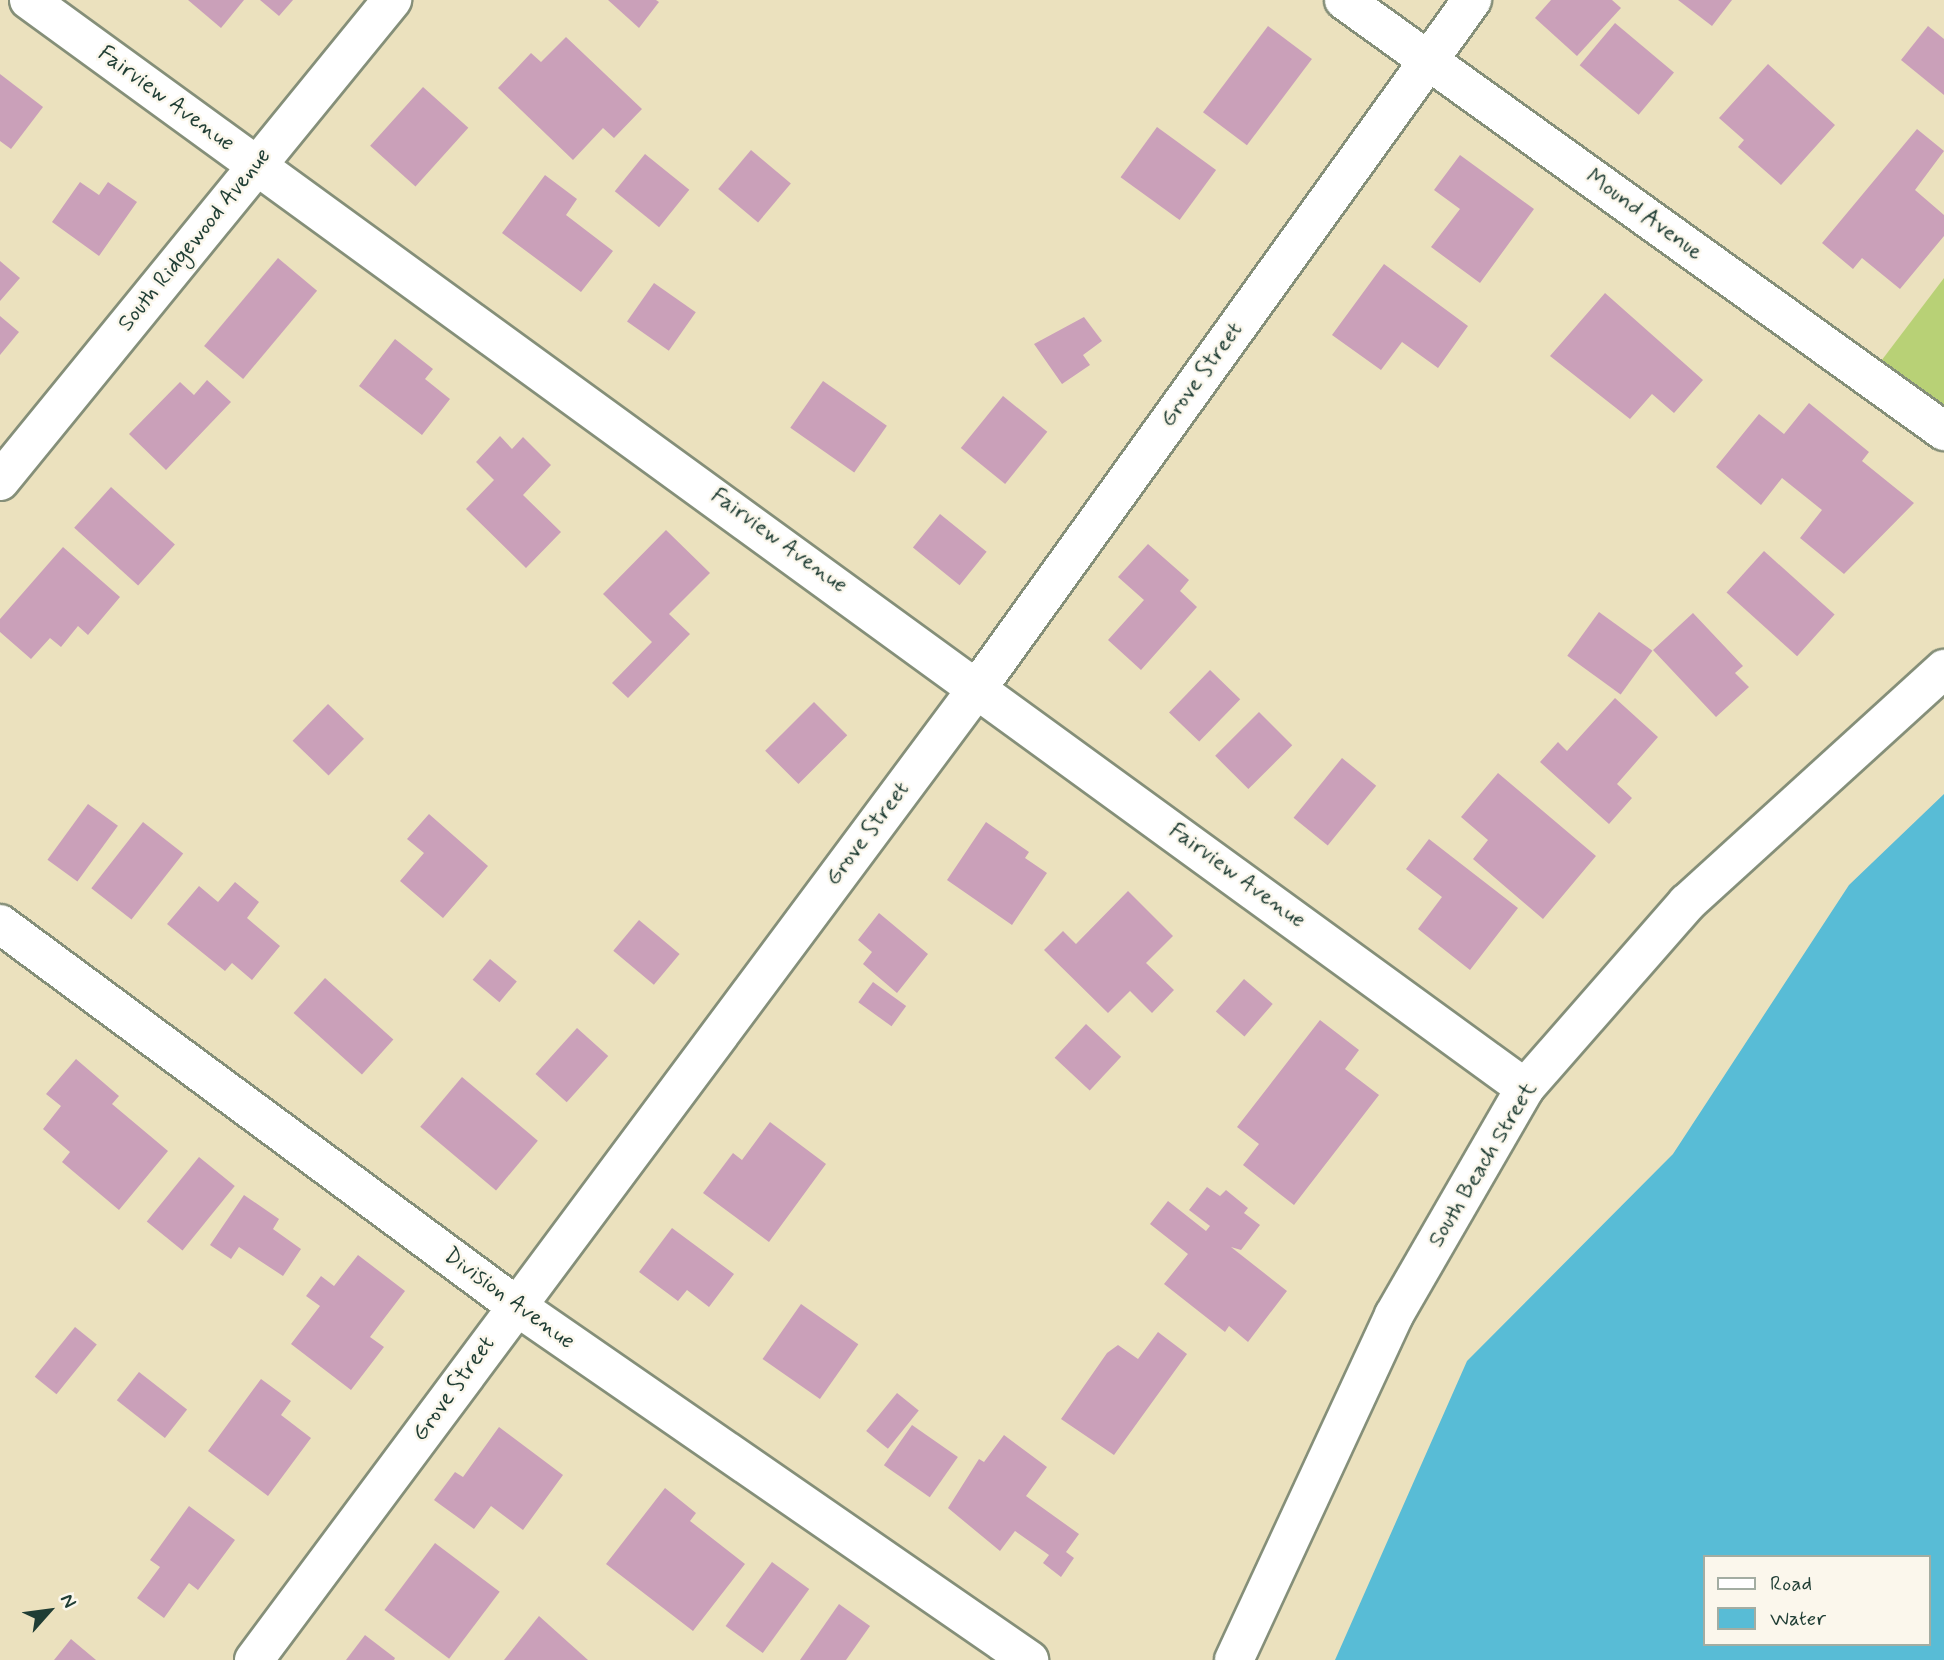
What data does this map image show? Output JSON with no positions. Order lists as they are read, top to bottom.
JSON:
{
  "streets": {
    "street": [
      "Fairview Avenue",
      "Mound Avenue",
      "South Ridgewood Avenue",
      "Grove Street",
      "South Beach Street",
      "Division Avenue"
    ]
  },
  "crossings": [
    ["Fairview Avenue", "South Ridgewood Avenue"],
    ["Fairview Avenue", "Grove Street"],
    ["Fairview Avenue", "South Beach Street"],
    ["Mound Avenue", "Grove Street"],
    ["Grove Street", "Division Avenue"]
  ],
  "legend": ["Road", "Water"],
  "north": "top right"
}
